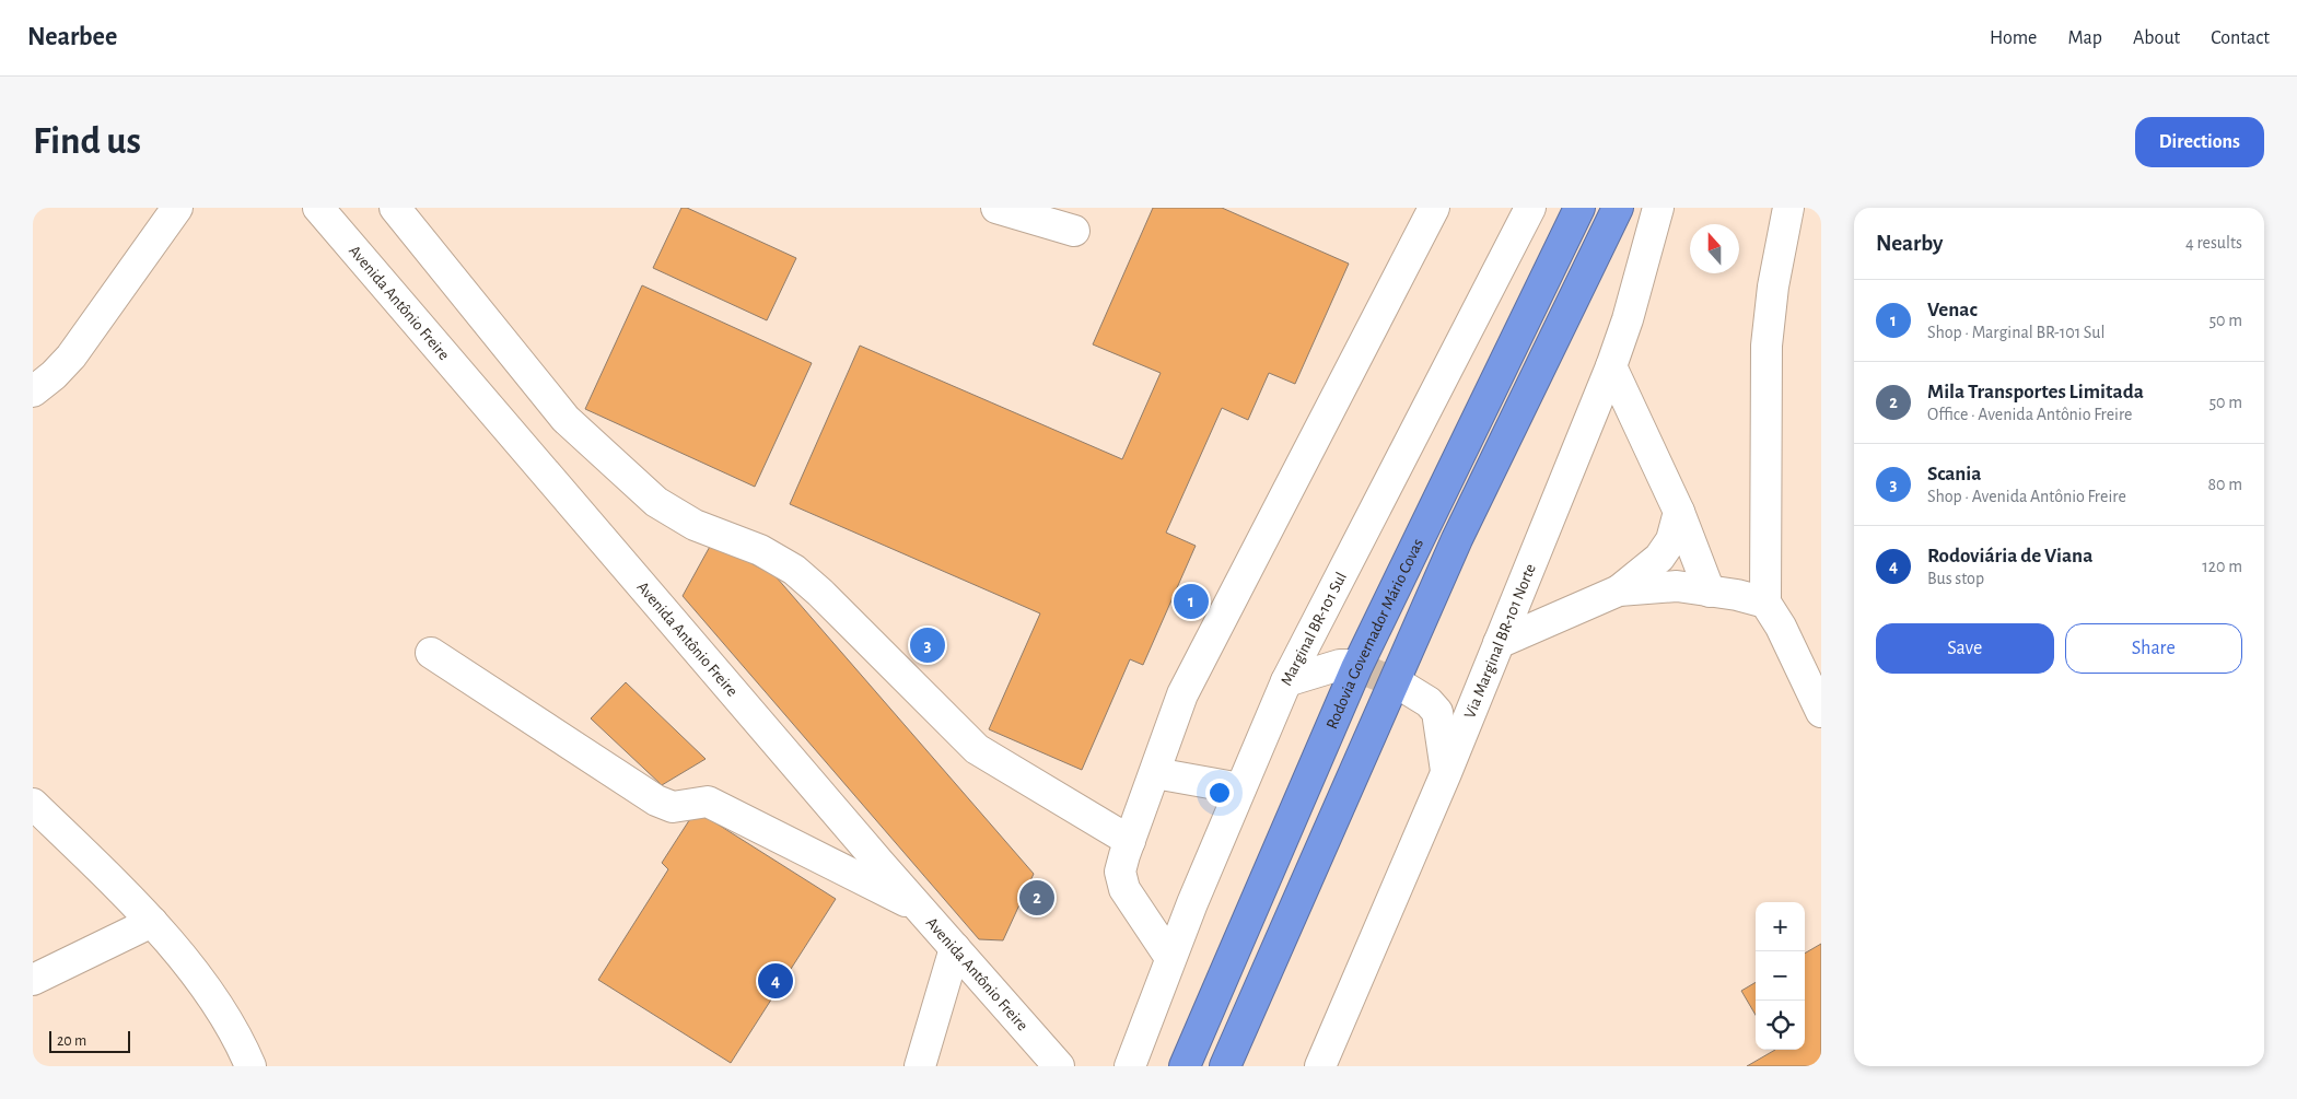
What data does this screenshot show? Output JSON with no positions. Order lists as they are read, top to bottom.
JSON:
{
  "streets": {
    "highway": ["Rodovia Governador Mário Covas"],
    "street": ["Avenida Antônio Freire", "Marginal BR-101 Sul", "Via Marginal BR-101 Norte"]
  },
  "scale_bar": "20 m",
  "north": "top",
  "page": {
    "header": "Nearbee",
    "nav": [
      "Home",
      "Map",
      "About",
      "Contact"
    ],
    "buttons": [
      "Directions",
      ["Save", "Share"]
    ],
    "title": "Find us",
    "heading": ["Nearby", "4 results"],
    "list": [
      {
        "mark": "1",
        "name": "Venac",
        "note": "Shop · Marginal BR-101 Sul",
        "value": "50 m"
      },
      {
        "mark": "2",
        "name": "Mila Transportes Limitada",
        "note": "Office · Avenida Antônio Freire",
        "value": "50 m"
      },
      {
        "mark": "3",
        "name": "Scania",
        "note": "Shop · Avenida Antônio Freire",
        "value": "80 m"
      },
      {
        "mark": "4",
        "name": "Rodoviária de Viana",
        "note": "Bus stop",
        "value": "120 m"
      }
    ],
    "pins": [
      "1",
      "3",
      "2",
      "4"
    ],
    "map_buttons": ["+", "−"],
    "scale": "20 m"
  }
}
